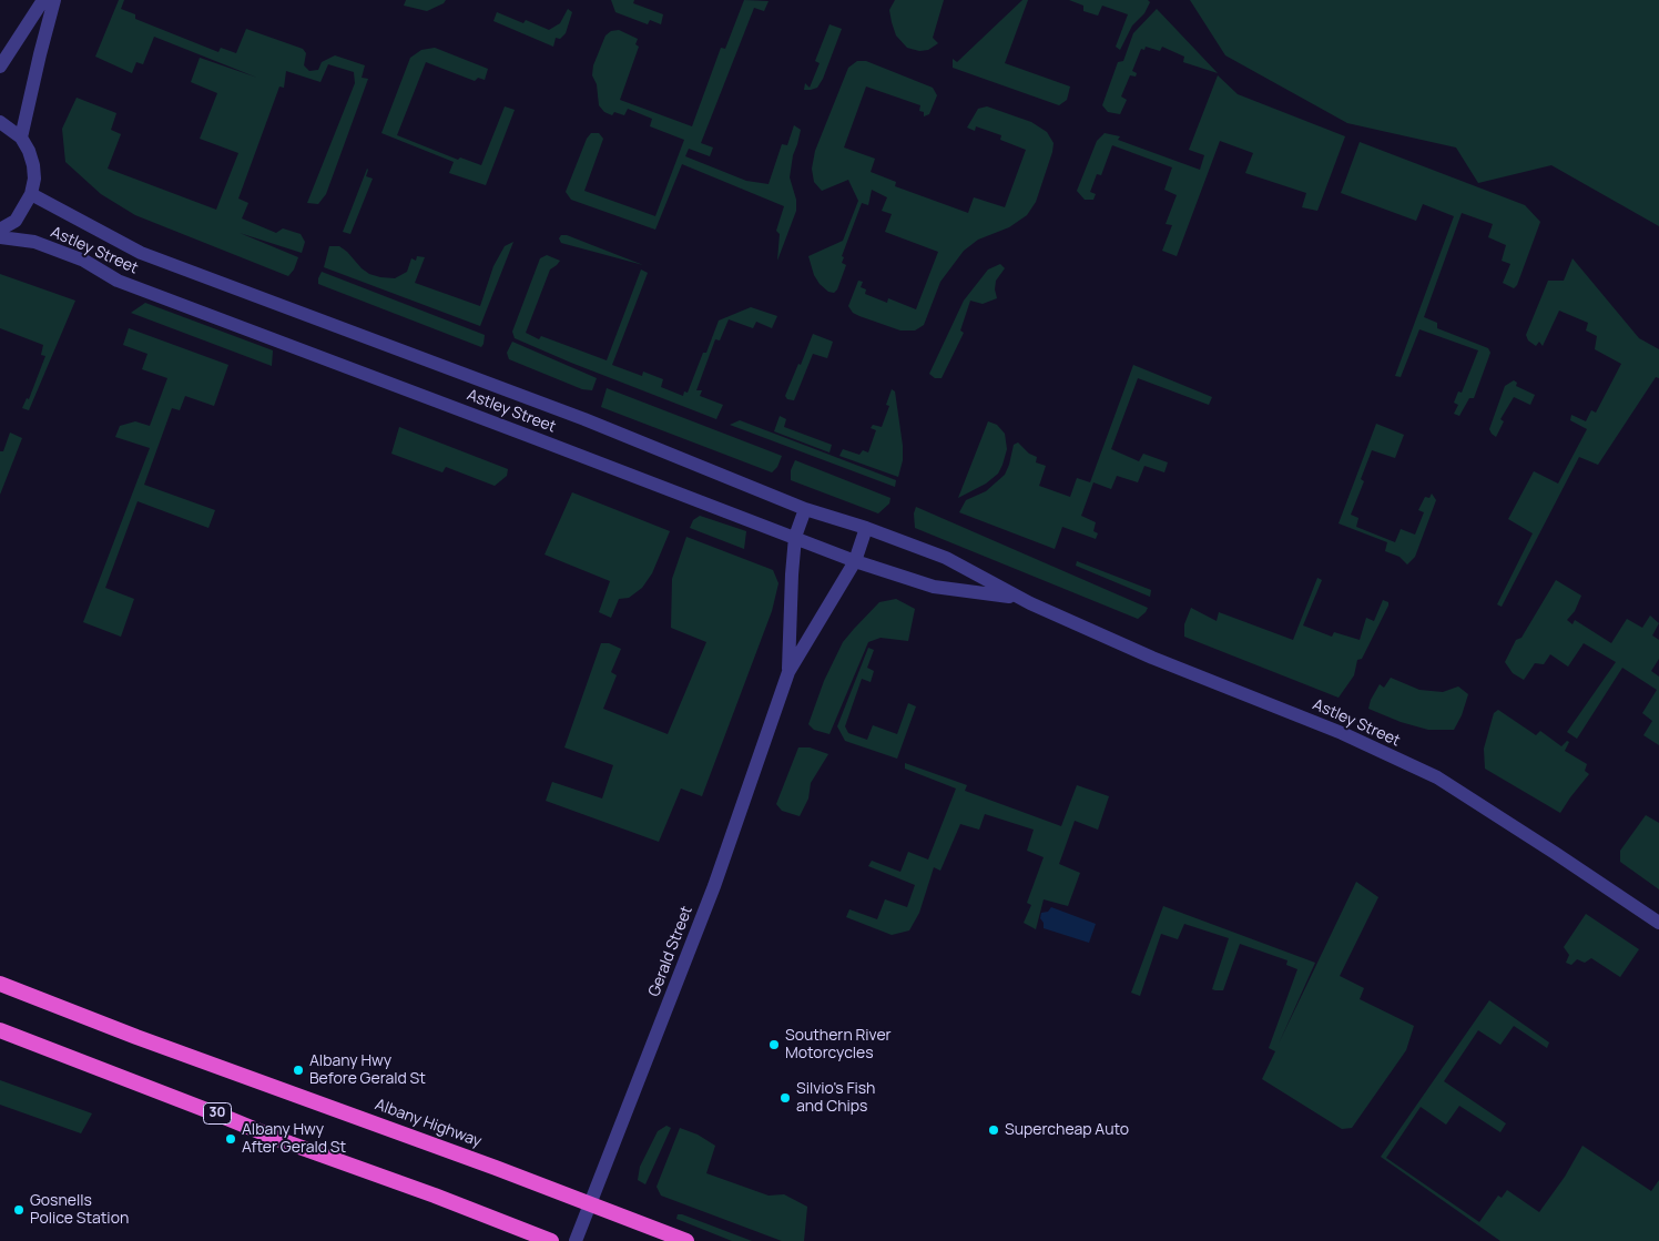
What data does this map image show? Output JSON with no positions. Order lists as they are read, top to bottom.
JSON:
{
  "streets": {
    "highway": ["30", "Albany Highway"],
    "street": ["Astley Street", "Gerald Street"]
  },
  "crossings": [
    ["Astley Street", "Gerald Street"],
    ["Gerald Street", "Albany Highway"]
  ],
  "places": [
    "Southern River Motorcycles",
    "Albany Hwy Before Gerald St",
    "Silvio's Fish and Chips",
    "Supercheap Auto",
    "Albany Hwy After Gerald St",
    "Gosnells Police Station"
  ]
}
